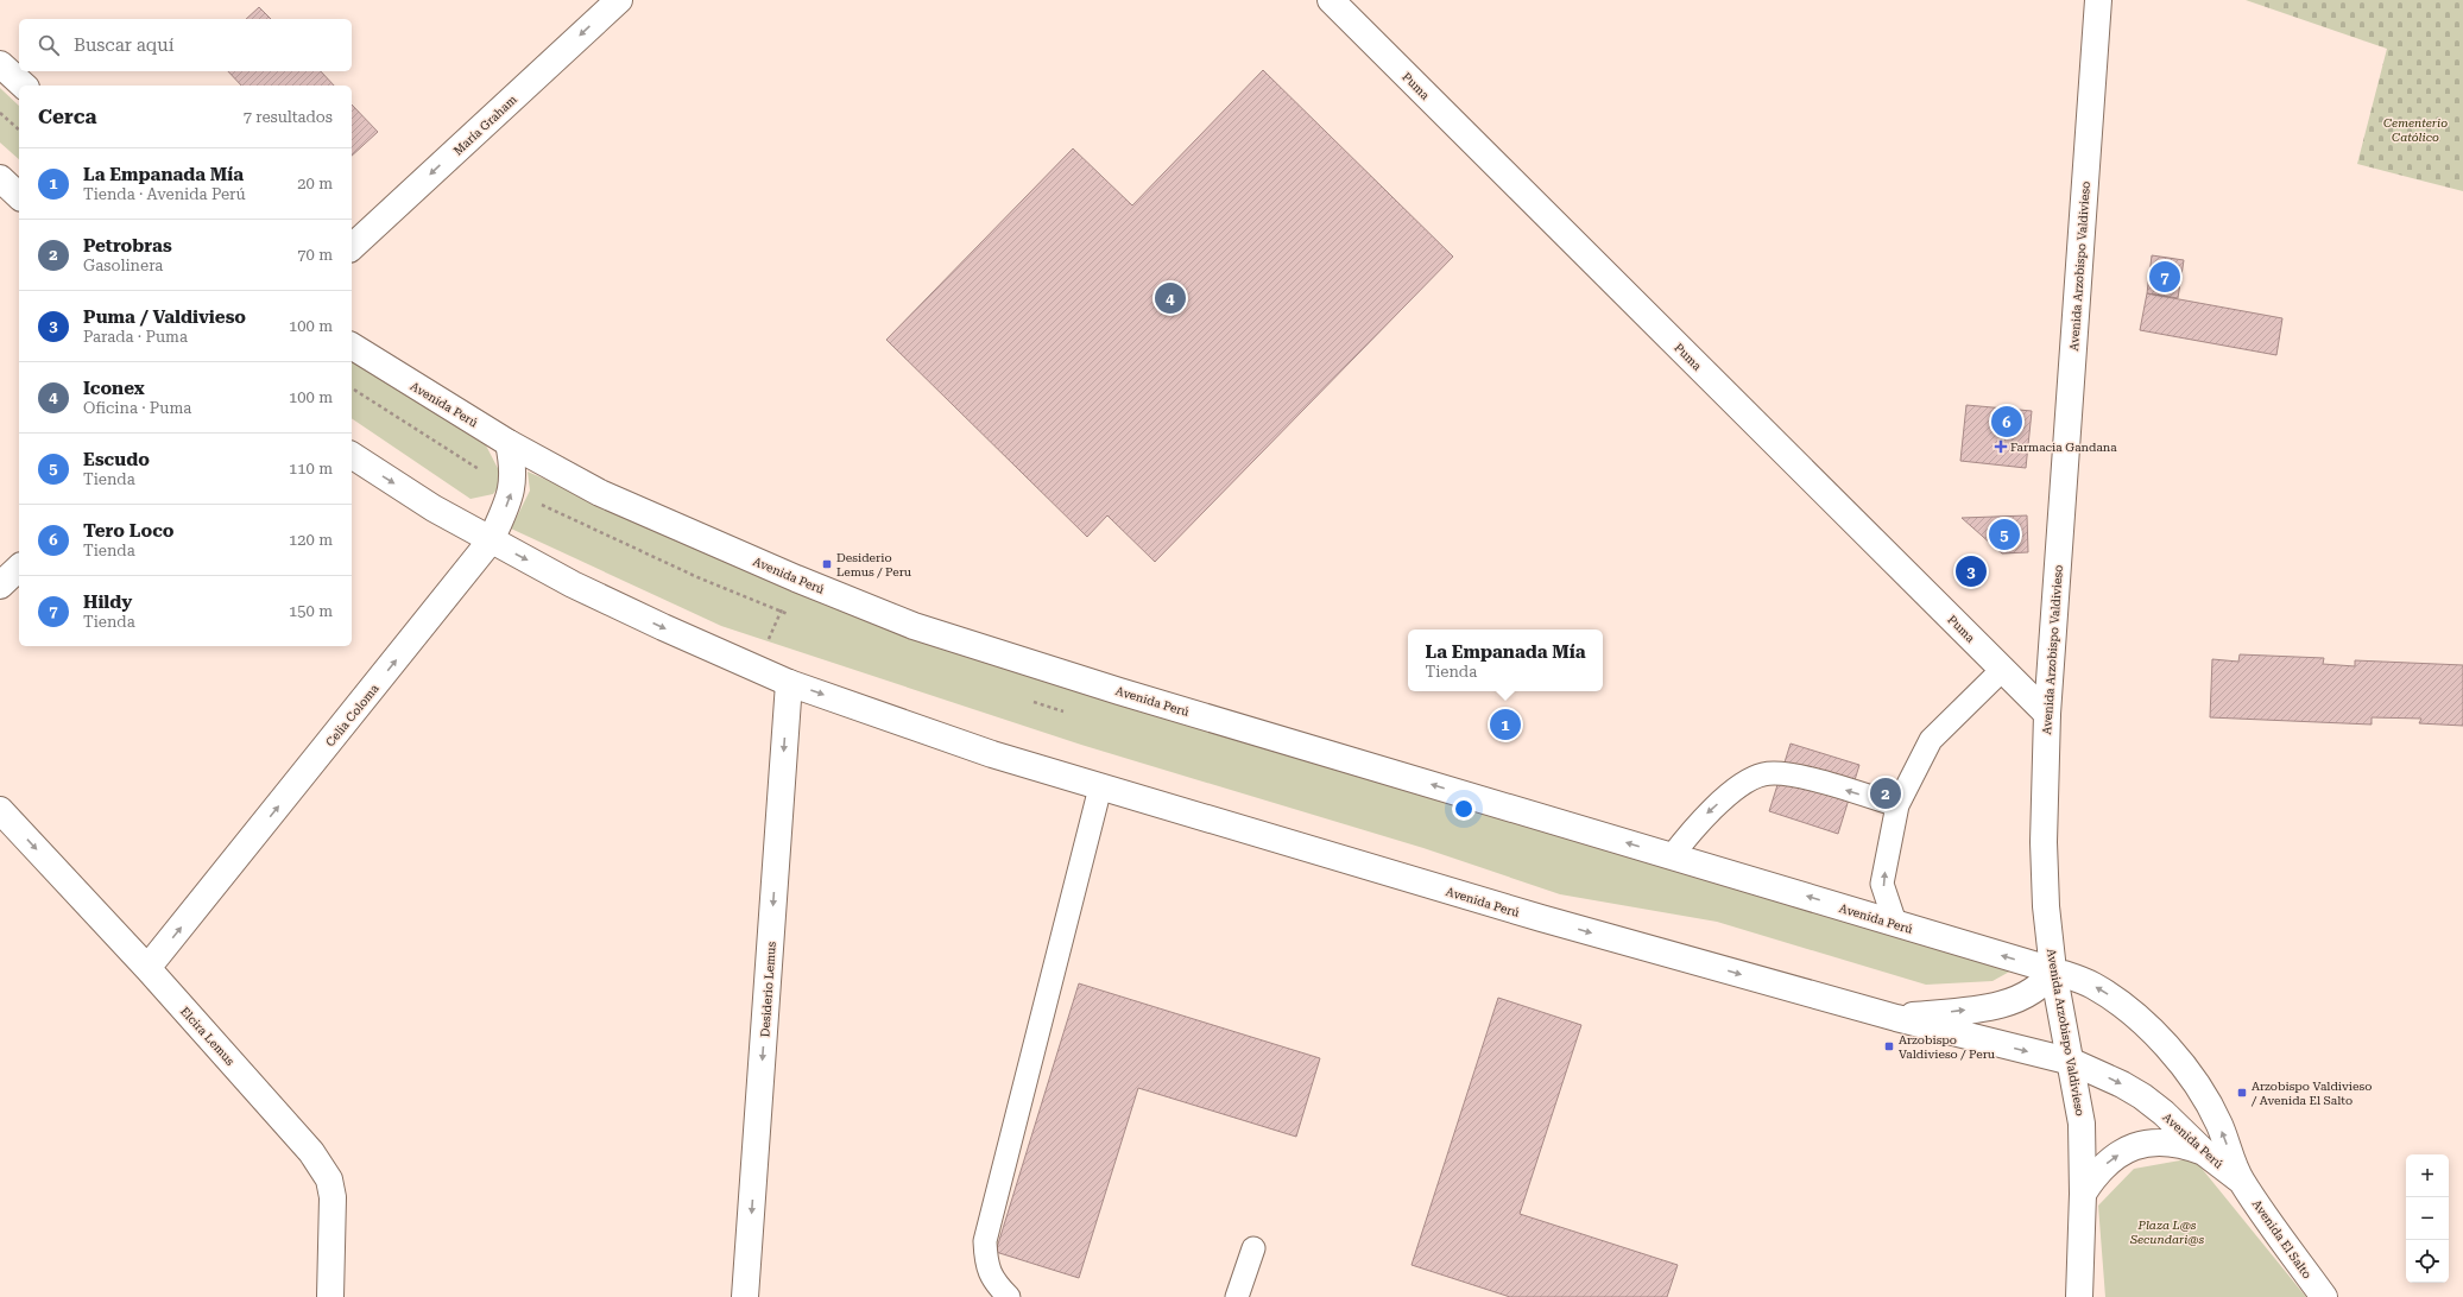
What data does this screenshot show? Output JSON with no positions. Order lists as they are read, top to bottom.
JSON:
{
  "streets": {
    "main road": [
      "Puma",
      "María Graham",
      "Avenida Arzobispo Valdivieso",
      "Avenida Perú",
      "Celia Coloma",
      "Desiderio Lemus",
      "Elcira Lemus",
      "Avenida El Salto"
    ]
  },
  "crossings": [
    ["Puma", "Avenida Arzobispo Valdivieso"],
    ["Avenida Arzobispo Valdivieso", "Avenida Perú"],
    ["Avenida Perú", "Celia Coloma"],
    ["Avenida Perú", "Desiderio Lemus"],
    ["Avenida Perú", "Avenida El Salto"],
    ["Celia Coloma", "Elcira Lemus"]
  ],
  "one_way": [
    "María Graham",
    "Celia Coloma",
    "Desiderio Lemus",
    "Elcira Lemus"
  ],
  "parks": ["Cementerio Católico", "Plaza L@s Secundari@s"],
  "places": {
    "health": ["Farmacia Gandana"],
    "transit": ["Desiderio Lemus / Peru", "Arzobispo Valdivieso / Peru", "Arzobispo Valdivieso / Avenida El Salto"]
  },
  "page": {
    "search": "Buscar aquí",
    "heading": ["Cerca", "7 resultados"],
    "list": [
      {
        "mark": "1",
        "name": "La Empanada Mía",
        "note": "Tienda · Avenida Perú",
        "value": "20 m"
      },
      {
        "mark": "2",
        "name": "Petrobras",
        "note": "Gasolinera",
        "value": "70 m"
      },
      {
        "mark": "3",
        "name": "Puma / Valdivieso",
        "note": "Parada · Puma",
        "value": "100 m"
      },
      {
        "mark": "4",
        "name": "Iconex",
        "note": "Oficina · Puma",
        "value": "100 m"
      },
      {
        "mark": "5",
        "name": "Escudo",
        "note": "Tienda",
        "value": "110 m"
      },
      {
        "mark": "6",
        "name": "Tero Loco",
        "note": "Tienda",
        "value": "120 m"
      },
      {
        "mark": "7",
        "name": "Hildy",
        "note": "Tienda",
        "value": "150 m"
      }
    ],
    "pins": [
      "7",
      "4",
      "6",
      "5",
      "3",
      "1",
      "2"
    ],
    "popup": ["La Empanada Mía", "Tienda"],
    "map_buttons": ["+", "−"]
  }
}
